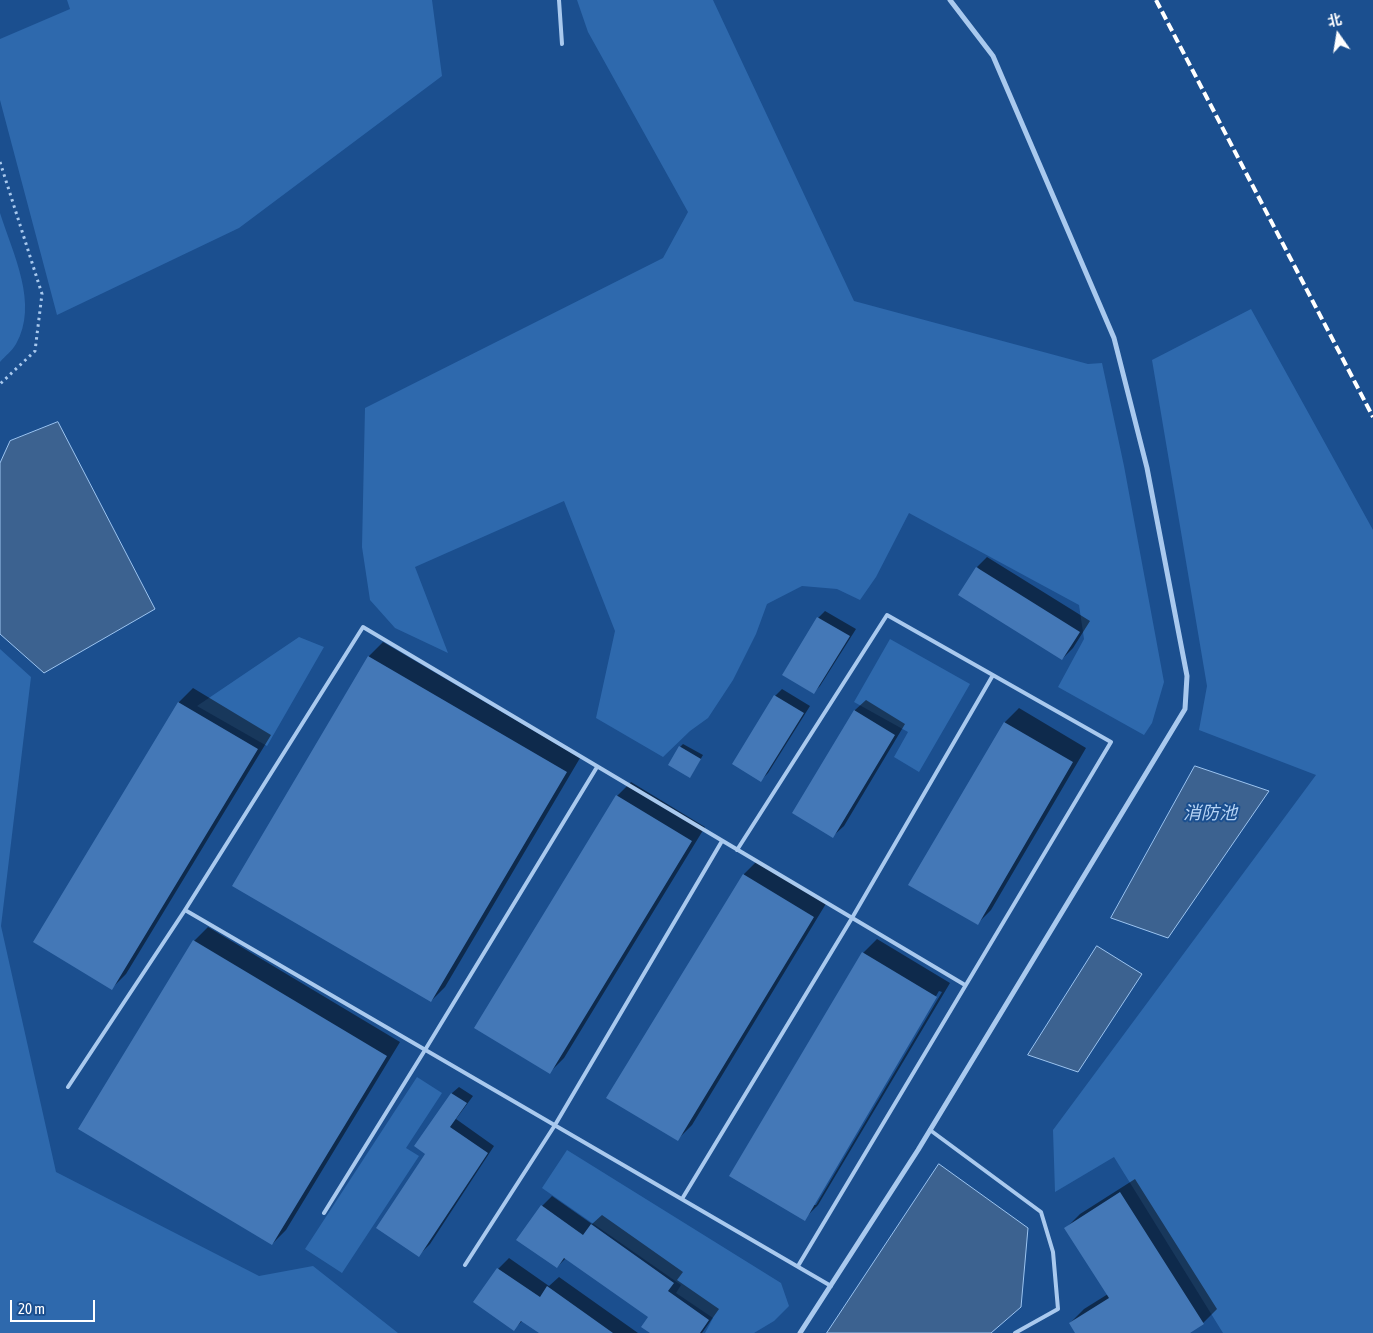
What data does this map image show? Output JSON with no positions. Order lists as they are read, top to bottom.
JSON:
{
  "water": ["消防池"],
  "scale_bar": "20 m",
  "north": "top"
}
